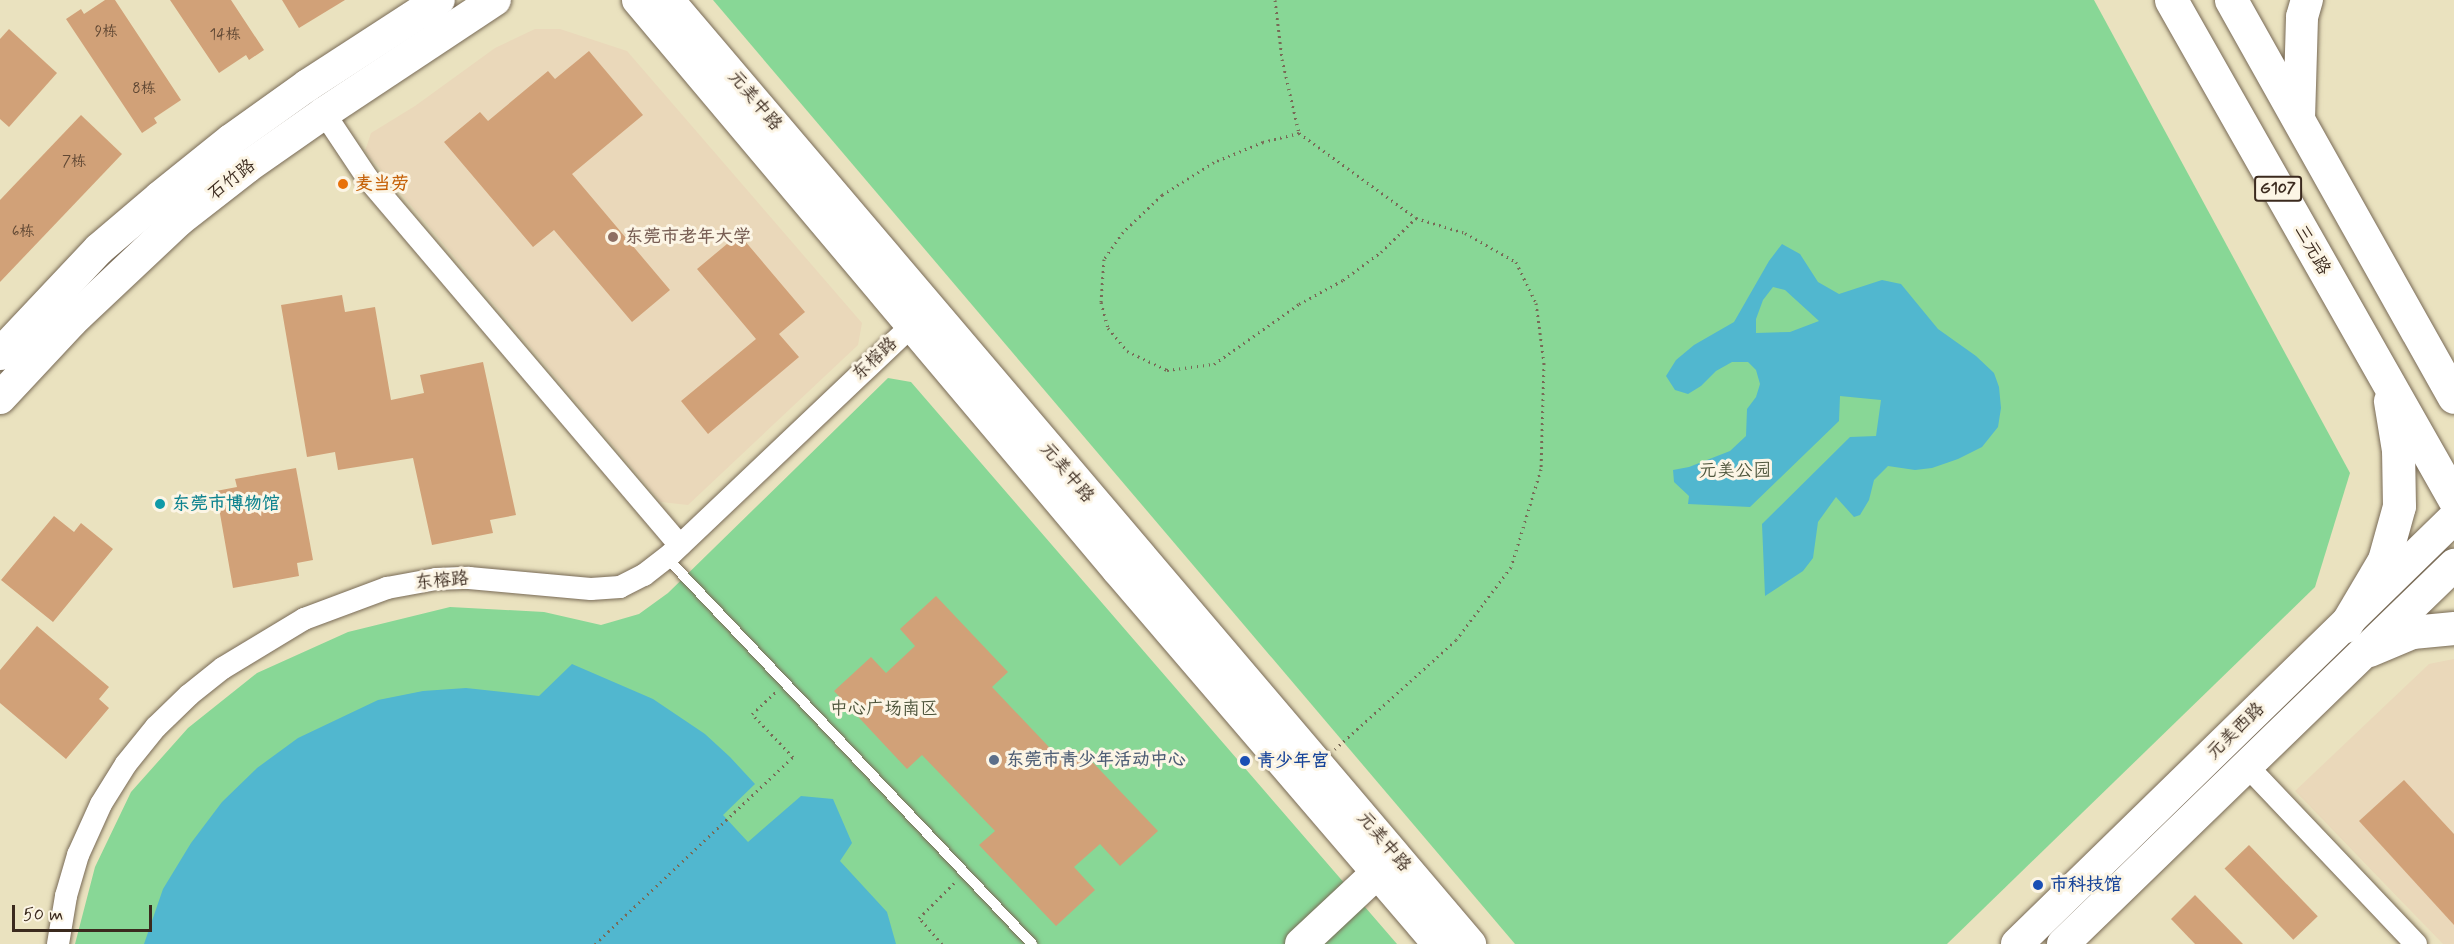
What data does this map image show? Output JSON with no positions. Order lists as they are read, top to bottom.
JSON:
{
  "streets": {
    "highway": ["G107", "三元路"],
    "street": [
      "元美中路",
      "石竹路",
      "东榕路",
      "元美西路"
    ]
  },
  "crossings": [
    ["元美中路", "东榕路"]
  ],
  "parks": ["元美公园", "中心广场南区"],
  "places": [
    "麦当劳",
    "东莞市老年大学",
    "东莞市博物馆",
    "东莞市青少年活动中心",
    "青少年宫",
    "市科技馆"
  ],
  "house_numbers": [
    "9栋",
    "14栋",
    "8栋",
    "7栋",
    "6栋"
  ],
  "scale_bar": "50 m"
}
